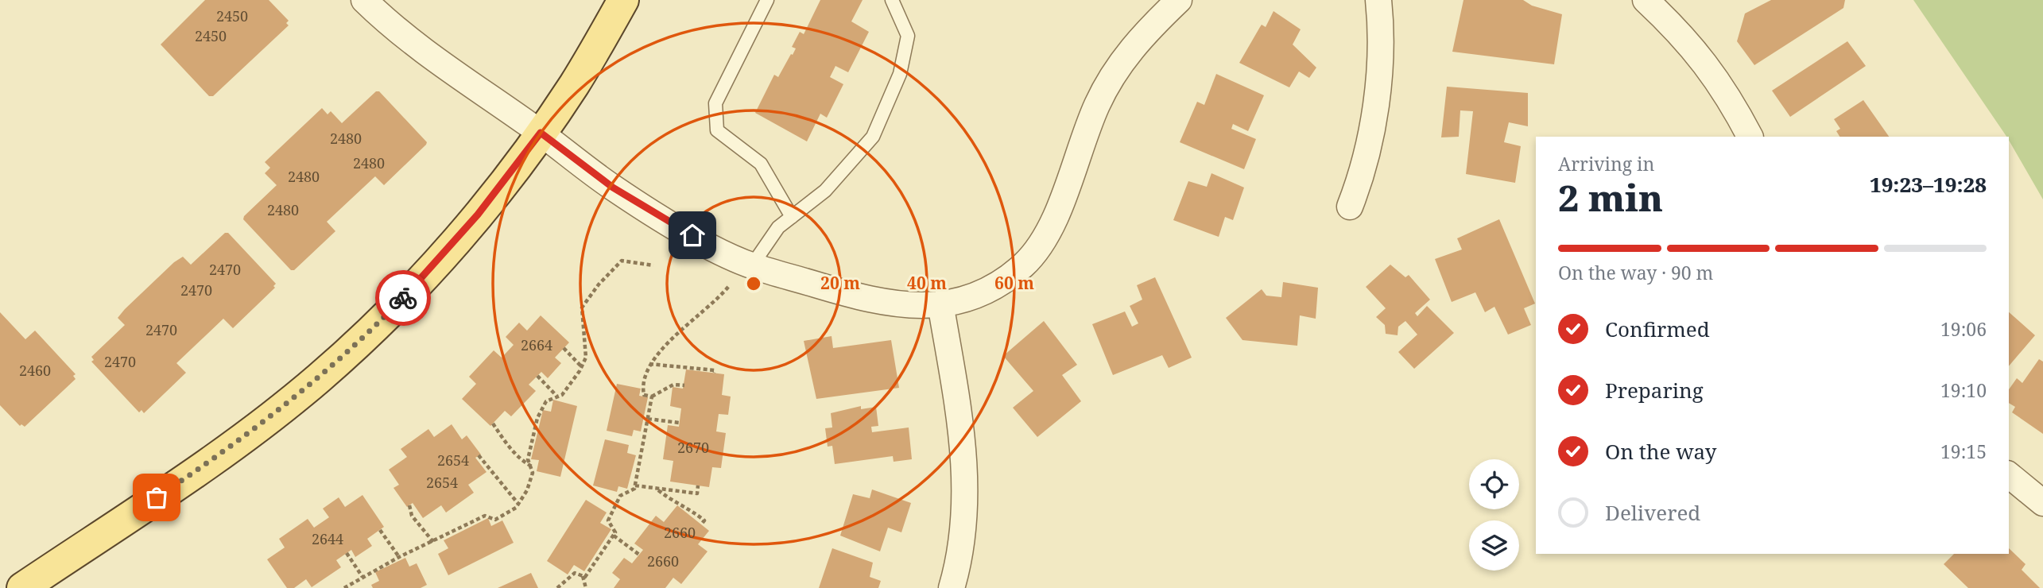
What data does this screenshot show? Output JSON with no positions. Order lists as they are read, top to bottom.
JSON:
{
  "house_numbers": [
    "2450",
    "2450",
    "2480",
    "2480",
    "2480",
    "2480",
    "2470",
    "2470",
    "2470",
    "2664",
    "2470",
    "2460",
    "2670",
    "2654",
    "2654",
    "2660",
    "2644",
    "2660"
  ],
  "page": {
    "heading": ["2 min", "Arriving in", "19:23–19:28"],
    "bar": "On the way · 90 m",
    "list": [
      ["Confirmed", "19:06"],
      ["Preparing", "19:10"],
      ["On the way", "19:15"],
      "Delivered"
    ]
  },
  "rings": ["20 m", "40 m", "60 m"]
}
